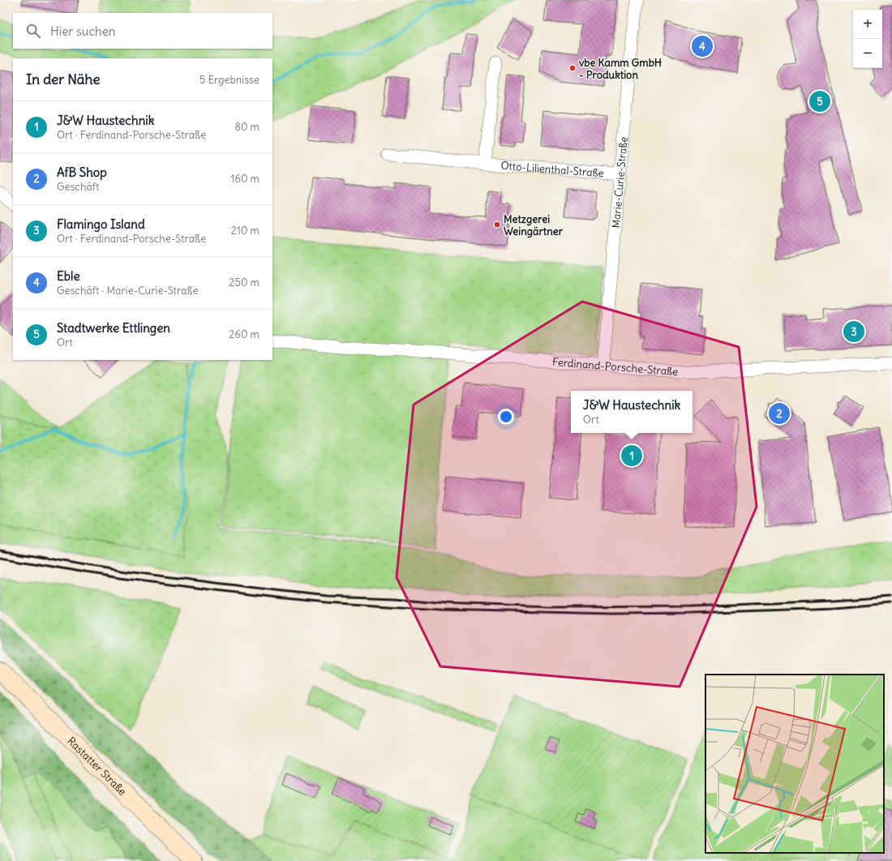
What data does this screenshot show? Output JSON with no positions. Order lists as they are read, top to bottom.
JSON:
{
  "streets": {
    "main road": ["Rastatter Straße"],
    "street": ["Otto-Lilienthal-Straße", "Marie-Curie-Straße", "Ferdinand-Porsche-Straße"]
  },
  "crossings": [
    ["Otto-Lilienthal-Straße", "Marie-Curie-Straße"],
    ["Marie-Curie-Straße", "Ferdinand-Porsche-Straße"]
  ],
  "places": ["vbe Kamm GmbH - Produktion", "Metzgerei Weingärtner"],
  "page": {
    "map_buttons": ["+", "−"],
    "search": "Hier suchen",
    "pins": [
      "4",
      "5",
      "3",
      "2",
      "1"
    ],
    "heading": ["In der Nähe", "5 Ergebnisse"],
    "list": [
      {
        "mark": "1",
        "name": "J&W Haustechnik",
        "note": "Ort · Ferdinand-Porsche-Straße",
        "value": "80 m"
      },
      {
        "mark": "2",
        "name": "AfB Shop",
        "note": "Geschäft",
        "value": "160 m"
      },
      {
        "mark": "3",
        "name": "Flamingo Island",
        "note": "Ort · Ferdinand-Porsche-Straße",
        "value": "210 m"
      },
      {
        "mark": "4",
        "name": "Eble",
        "note": "Geschäft · Marie-Curie-Straße",
        "value": "250 m"
      },
      {
        "mark": "5",
        "name": "Stadtwerke Ettlingen",
        "note": "Ort",
        "value": "260 m"
      }
    ],
    "popup": ["J&W Haustechnik", "Ort"]
  }
}
